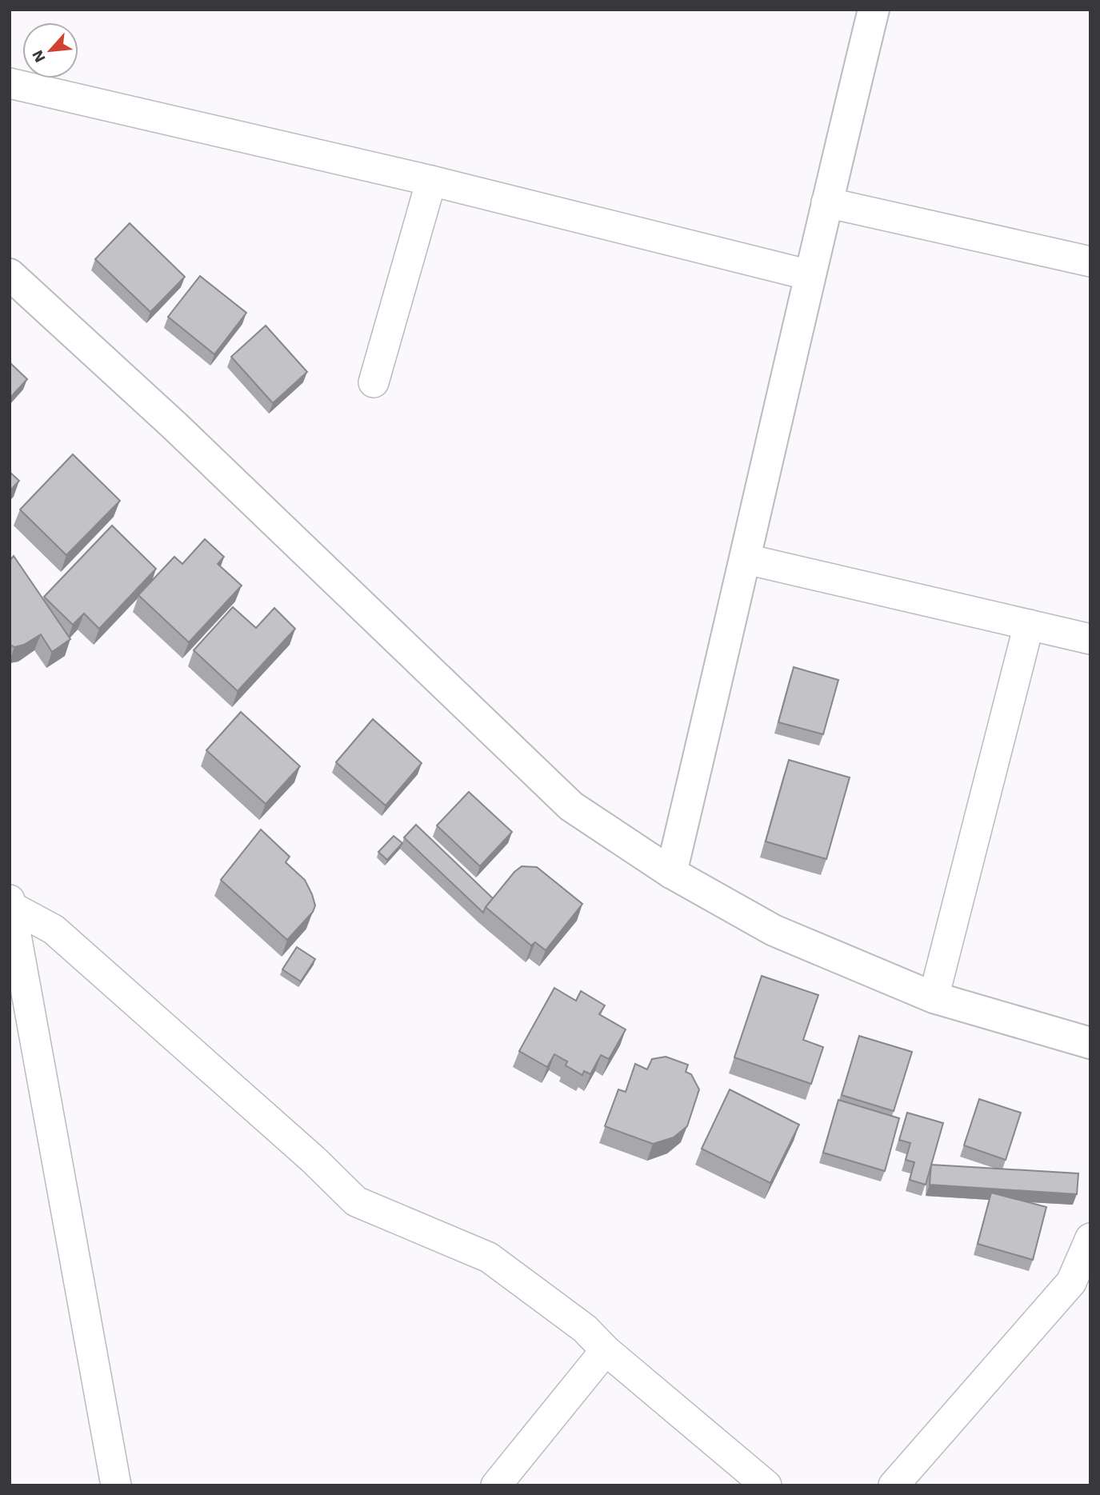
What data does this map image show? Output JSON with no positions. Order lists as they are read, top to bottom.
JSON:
{
  "north": "bottom left"
}
